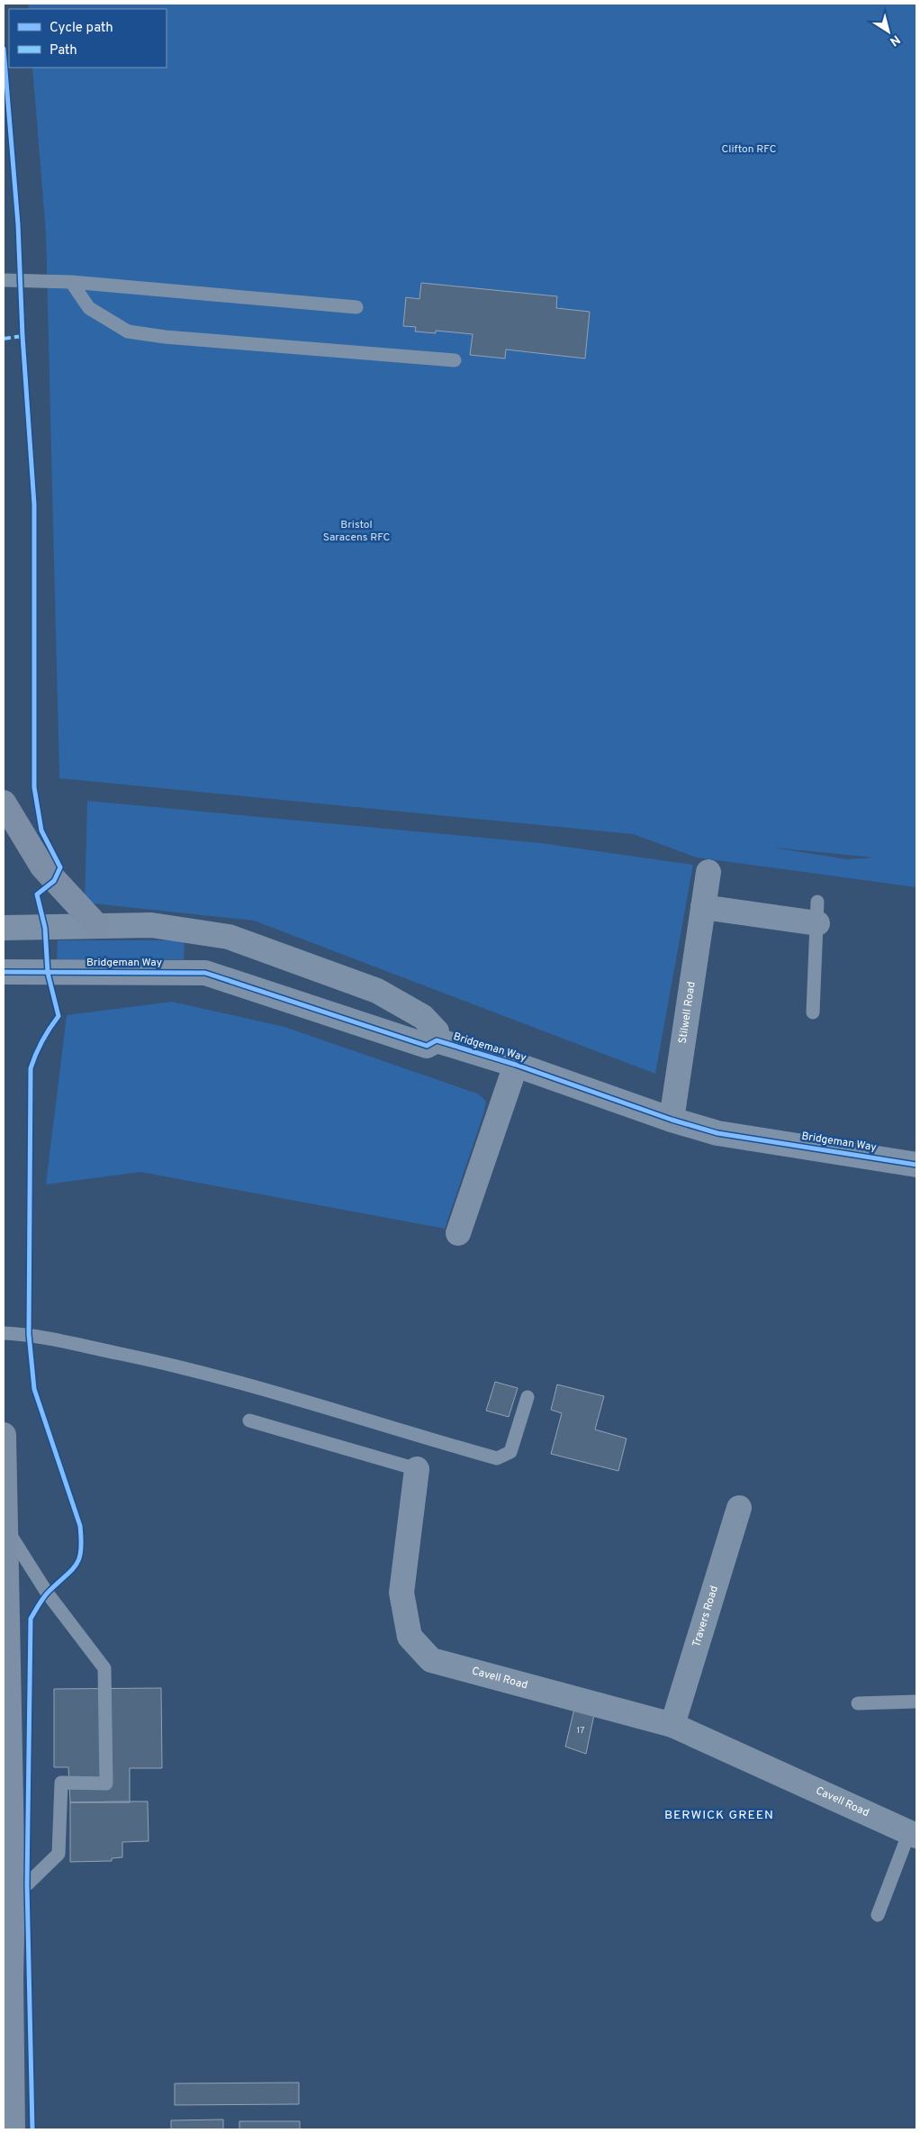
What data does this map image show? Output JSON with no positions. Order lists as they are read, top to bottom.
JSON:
{
  "streets": {
    "street": [
      "Bridgeman Way",
      "Stilwell Road",
      "Travers Road",
      "Cavell Road"
    ]
  },
  "crossings": [
    ["Bridgeman Way", "Stilwell Road"],
    ["Travers Road", "Cavell Road"]
  ],
  "districts": ["BERWICK GREEN"],
  "parks": ["Clifton RFC", "Bristol Saracens RFC"],
  "house_numbers": ["17"],
  "legend": ["Cycle path", "Path"],
  "north": "bottom right"
}
